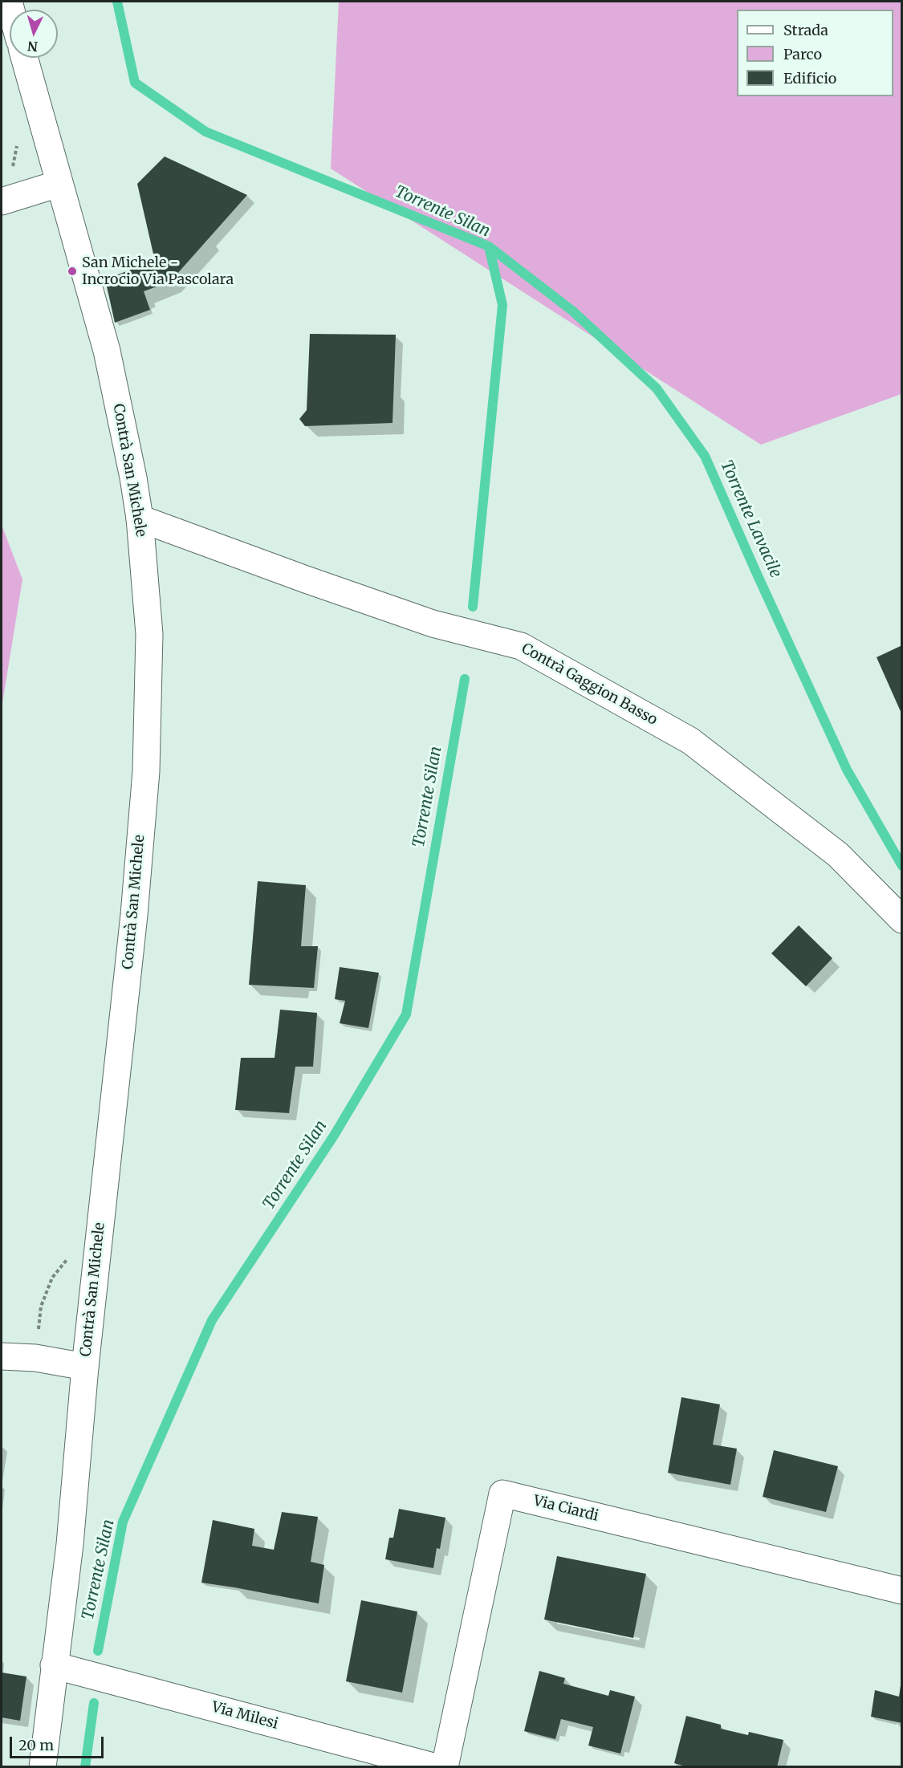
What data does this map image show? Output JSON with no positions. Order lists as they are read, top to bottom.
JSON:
{
  "streets": {
    "street": [
      "Contrà San Michele",
      "Contrà Gaggion Basso",
      "Via Ciardi",
      "Via Milesi"
    ]
  },
  "crossings": [
    ["Contrà San Michele", "Contrà Gaggion Basso"],
    ["Contrà San Michele", "Via Milesi"]
  ],
  "water": ["Torrente Silan", "Torrente Lavacile"],
  "places": ["San Michele - Incrocio Via Pascolara"],
  "legend": ["Strada", "Parco", "Edificio"],
  "scale_bar": "20 m",
  "north": "bottom"
}
